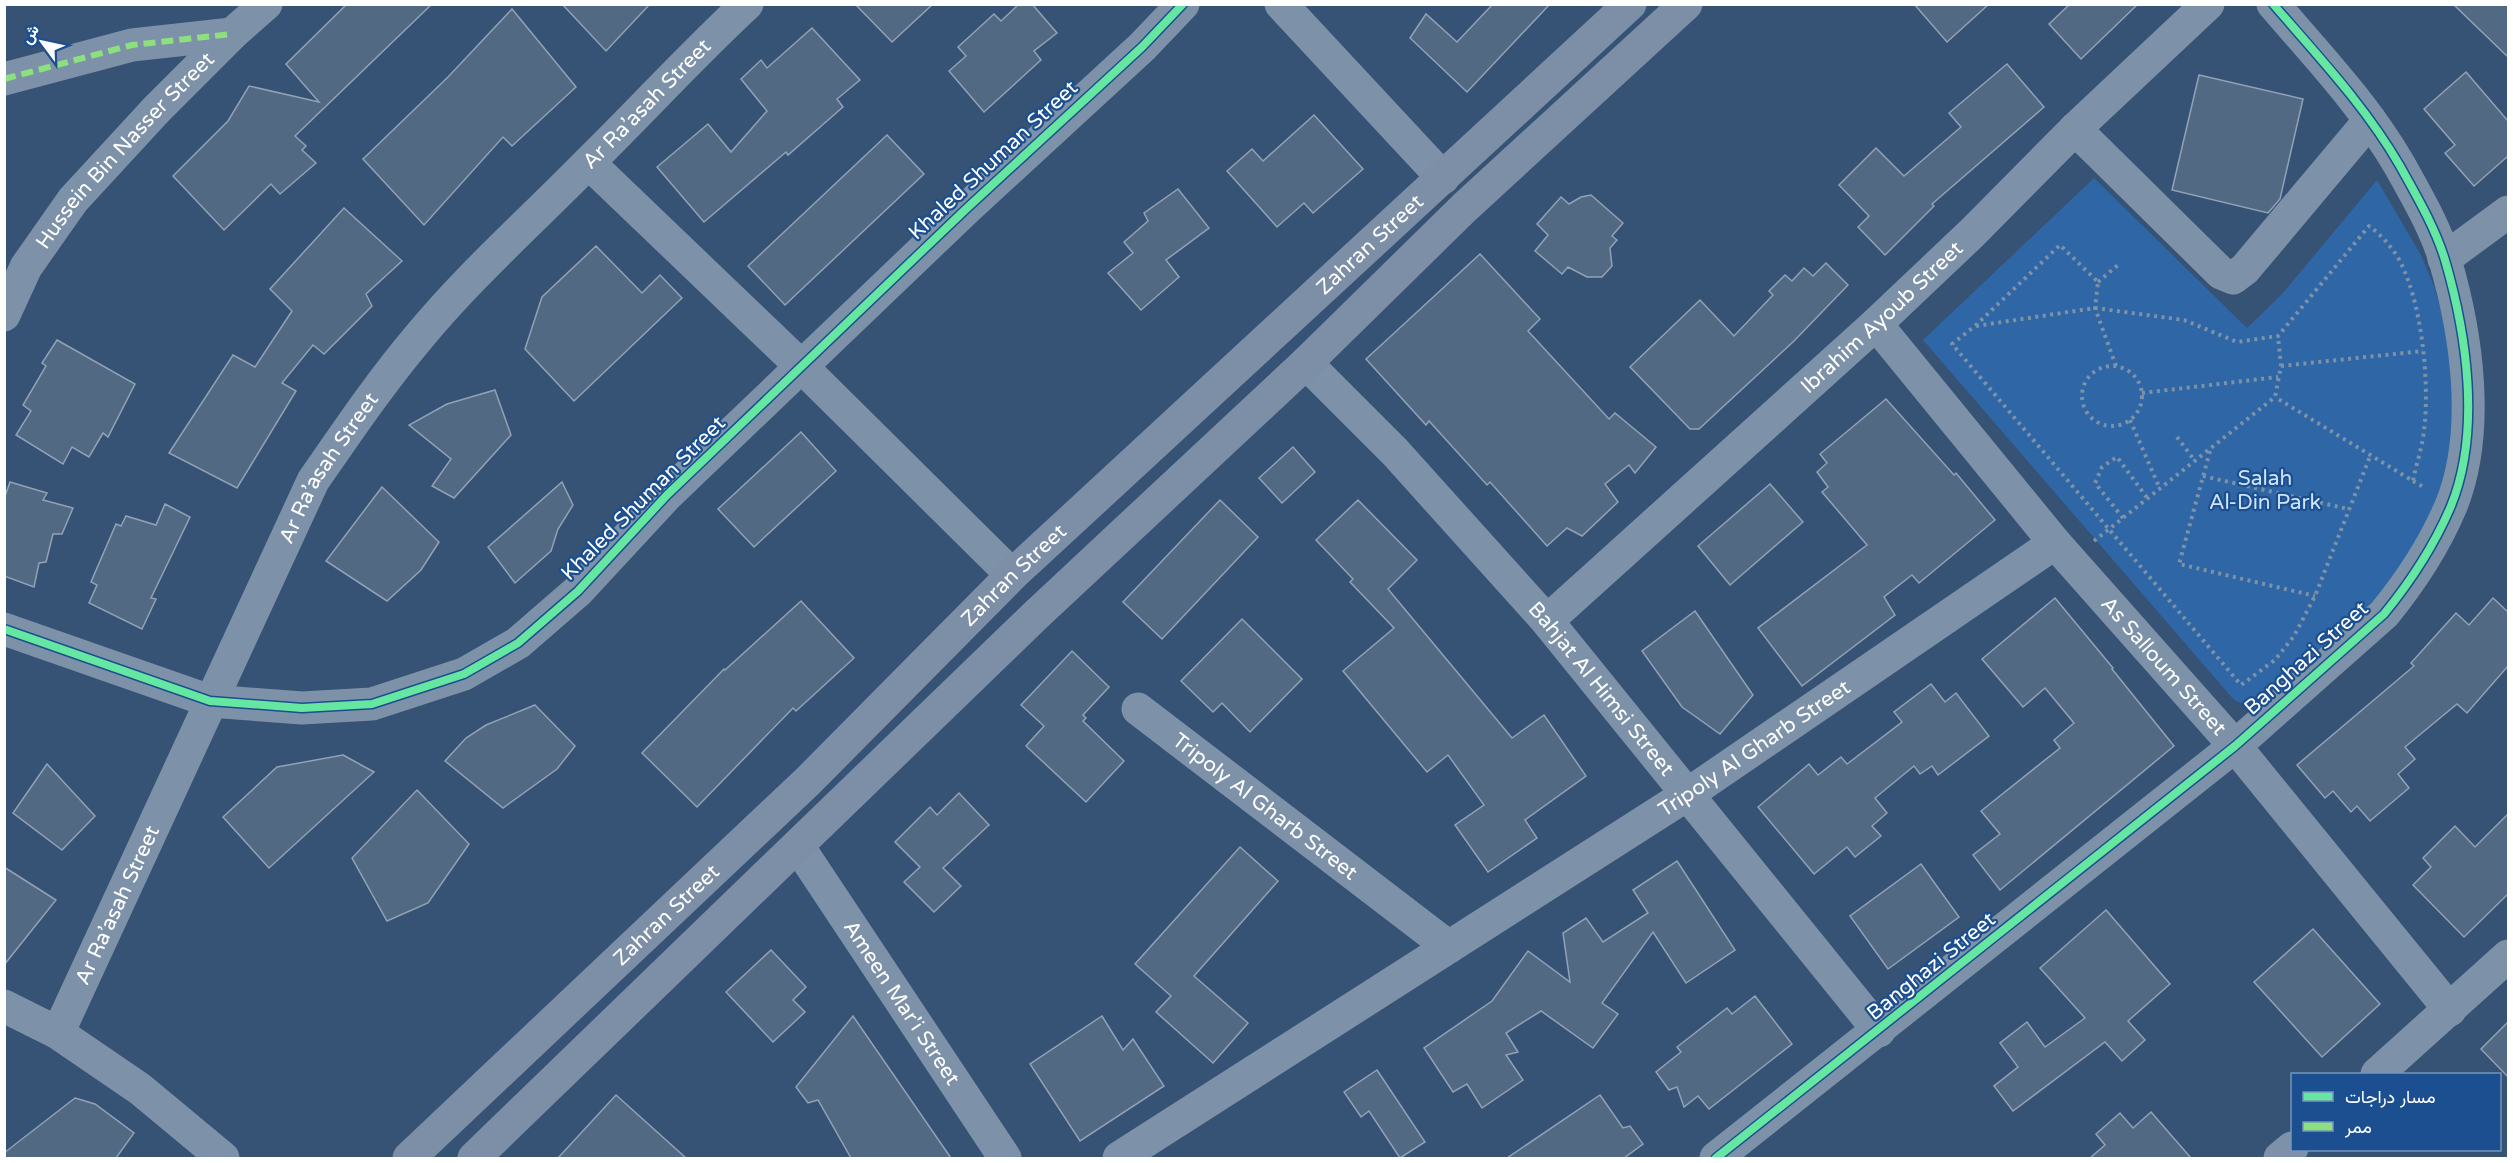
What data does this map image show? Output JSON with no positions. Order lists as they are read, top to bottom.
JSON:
{
  "streets": {
    "main road": ["Zahran Street"],
    "street": [
      "Ar Ra’asah Street",
      "Hussein Bin Nasser Street",
      "Khaled Shuman Street",
      "Ibrahim Ayoub Street",
      "Banghazi Street",
      "As Salloum Street",
      "Bahjat Al Himsi Street",
      "Tripoly Al Gharb Street",
      "Ameen Mar'i Street"
    ]
  },
  "crossings": [
    ["Ar Ra’asah Street", "Khaled Shuman Street"],
    ["Zahran Street", "Bahjat Al Himsi Street"],
    ["Zahran Street", "Ameen Mar'i Street"],
    ["Ibrahim Ayoub Street", "As Salloum Street"],
    ["Ibrahim Ayoub Street", "Bahjat Al Himsi Street"],
    ["Banghazi Street", "As Salloum Street"],
    ["Banghazi Street", "Bahjat Al Himsi Street"],
    ["As Salloum Street", "Tripoly Al Gharb Street"],
    ["Bahjat Al Himsi Street", "Tripoly Al Gharb Street"]
  ],
  "parks": ["Salah Al-Din Park"],
  "legend": ["مسار دراجات", "ممر"],
  "north": "top left"
}
